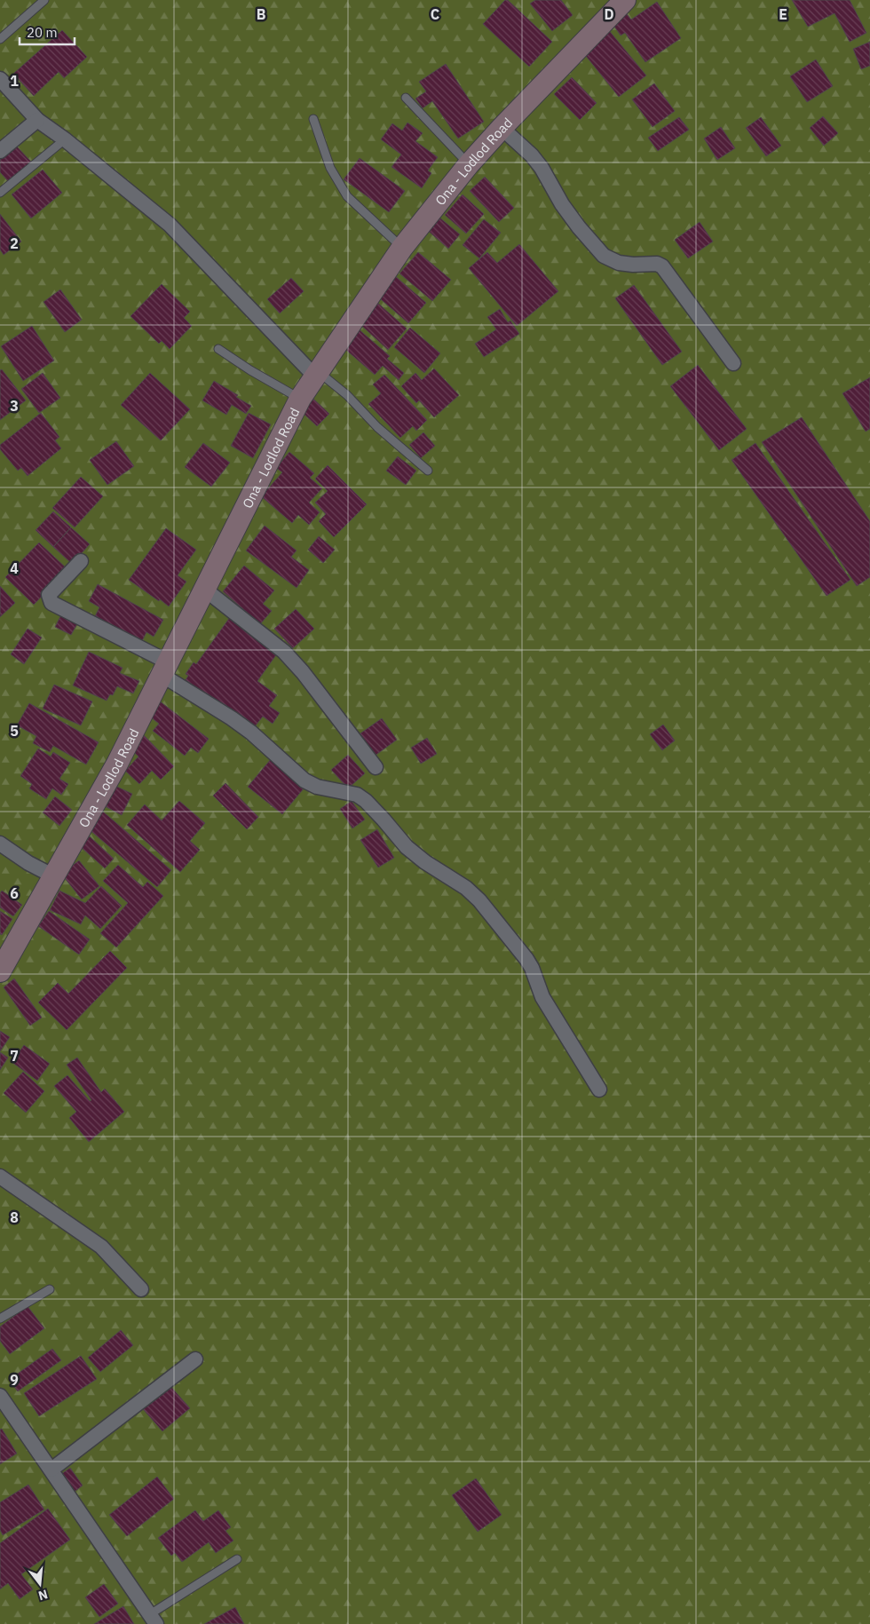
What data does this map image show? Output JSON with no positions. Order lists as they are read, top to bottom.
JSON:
{
  "streets": {
    "main road": ["Ona - Lodlod Road"]
  },
  "scale_bar": "20 m",
  "north": "bottom",
  "grid": {
    "columns": [
      "B",
      "C",
      "D",
      "E"
    ],
    "rows": [
      "1",
      "2",
      "3",
      "4",
      "5",
      "6",
      "7",
      "8",
      "9"
    ]
  }
}
